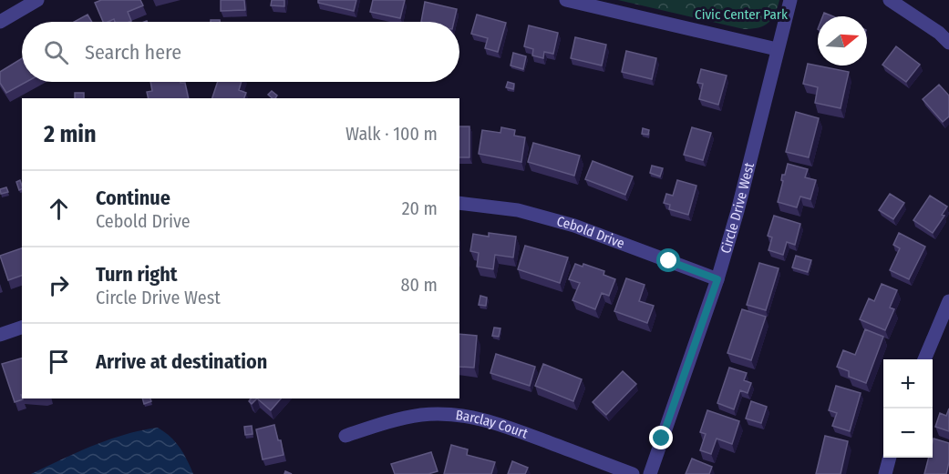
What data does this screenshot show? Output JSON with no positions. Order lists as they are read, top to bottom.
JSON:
{
  "streets": {
    "street": ["Circle Drive West", "Cebold Drive", "Barclay Court"]
  },
  "crossings": [
    ["Circle Drive West", "Cebold Drive"]
  ],
  "parks": ["Civic Center Park"],
  "north": "right",
  "page": {
    "search": "Search here",
    "heading": ["2 min", "Walk · 100 m"],
    "list": [
      ["Continue", "Cebold Drive", "20 m"],
      ["Turn right", "Circle Drive West", "80 m"],
      "Arrive at destination"
    ],
    "map_buttons": ["+", "−"]
  }
}
